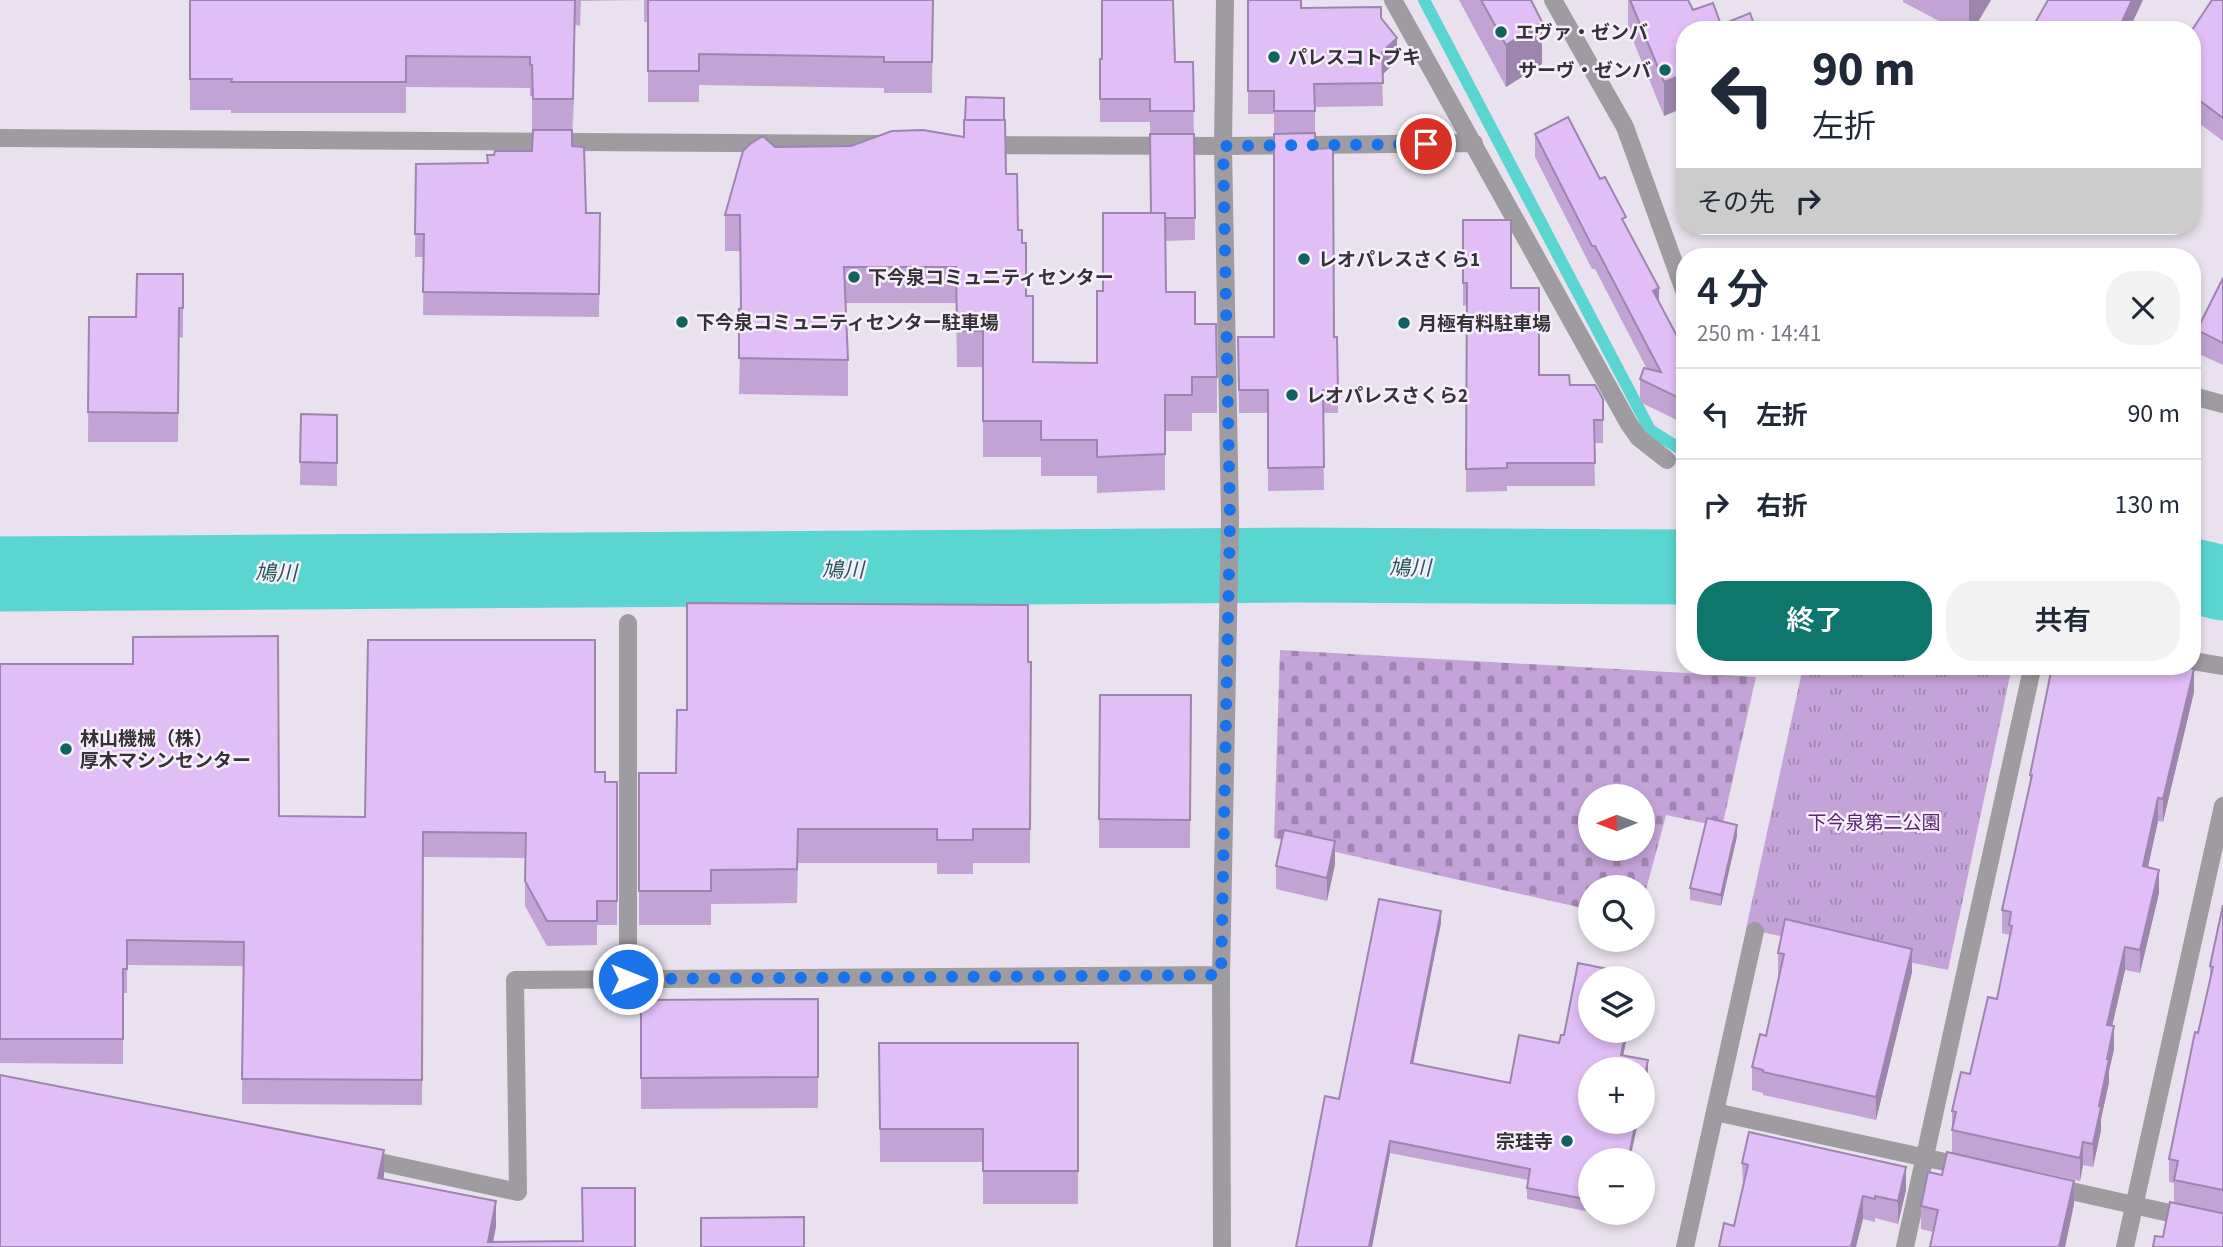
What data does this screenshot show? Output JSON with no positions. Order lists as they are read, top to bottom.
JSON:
{
  "water": ["鳩川"],
  "parks": ["下今泉第二公園"],
  "places": [
    "エヴァ・ゼンバ",
    "パレスコトブキ",
    "サーヴ・ゼンバ",
    "レオパレスさくら1",
    "下今泉コミュニティセンター",
    "下今泉コミュニティセンター駐車場",
    "月極有料駐車場",
    "レオパレスさくら2",
    "林山機械（株） 厚木マシンセンター",
    "宗珪寺"
  ],
  "north": "left",
  "page": {
    "turn": ["90 m", "左折"],
    "then": "その先",
    "heading": ["4 分", "250 m · 14:41"],
    "list": [
      {
        "name": "左折",
        "value": "90 m"
      },
      {
        "name": "右折",
        "value": "130 m"
      }
    ],
    "buttons": ["終了", "共有"],
    "map_buttons": ["+", "−"]
  }
}
